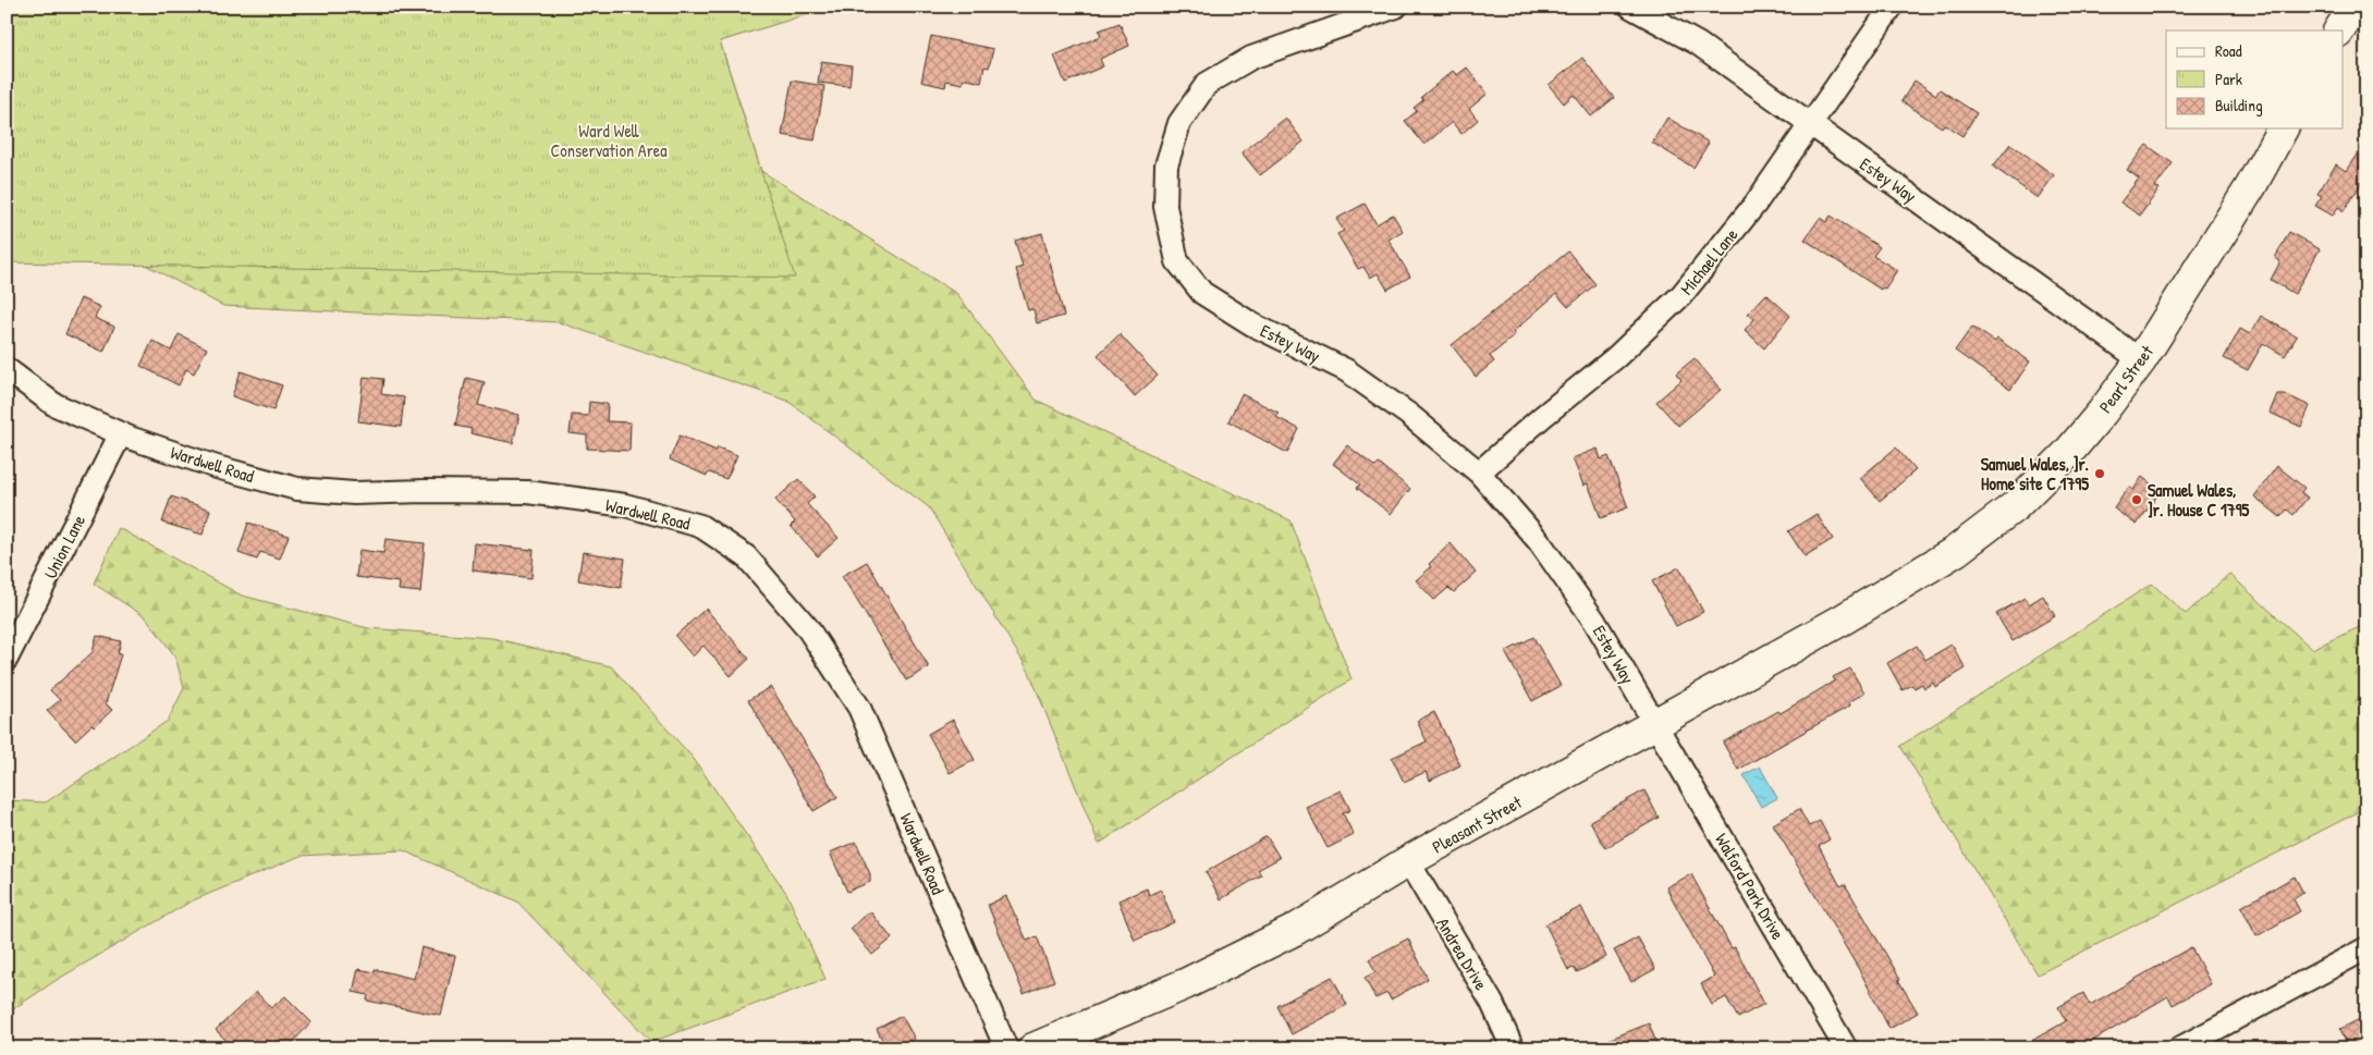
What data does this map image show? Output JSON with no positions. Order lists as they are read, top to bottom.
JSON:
{
  "streets": {
    "main road": ["Pearl Street", "Pleasant Street"],
    "street": [
      "Estey Way",
      "Michael Lane",
      "Wardwell Road",
      "Union Lane",
      "Walford Park Drive",
      "Andrea Drive"
    ]
  },
  "crossings": [
    ["Estey Way", "Michael Lane"],
    ["Estey Way", "Pearl Street"],
    ["Estey Way", "Pleasant Street"],
    ["Estey Way", "Walford Park Drive"],
    ["Pearl Street", "Pleasant Street"],
    ["Wardwell Road", "Union Lane"],
    ["Pleasant Street", "Walford Park Drive"],
    ["Pleasant Street", "Andrea Drive"]
  ],
  "parks": ["Ward Well Conservation Area"],
  "places": ["Samuel Wales, ]r. Home site C 1795", "Samuel Wales, ]r. House C 1795"],
  "legend": ["Road", "Park", "Building"]
}
